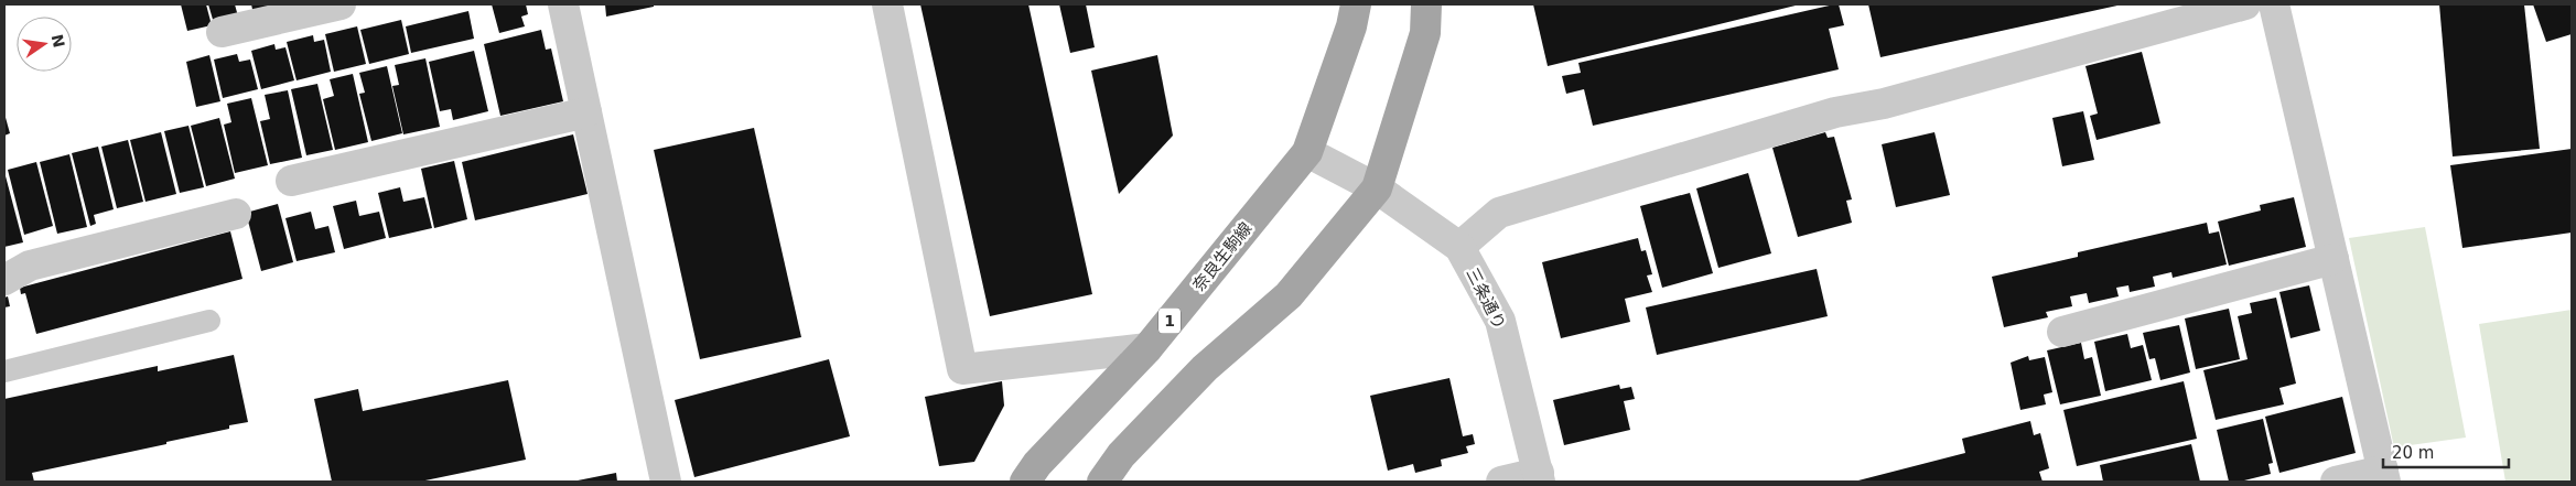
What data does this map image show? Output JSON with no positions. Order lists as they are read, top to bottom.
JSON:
{
  "streets": {
    "main road": ["奈良生駒線", "1"],
    "street": ["三条通り"]
  },
  "crossings": [
    ["奈良生駒線", "三条通り"],
    ["奈良生駒線", "1"],
    ["三条通り", "1"]
  ],
  "scale_bar": "20 m",
  "north": "right"
}
